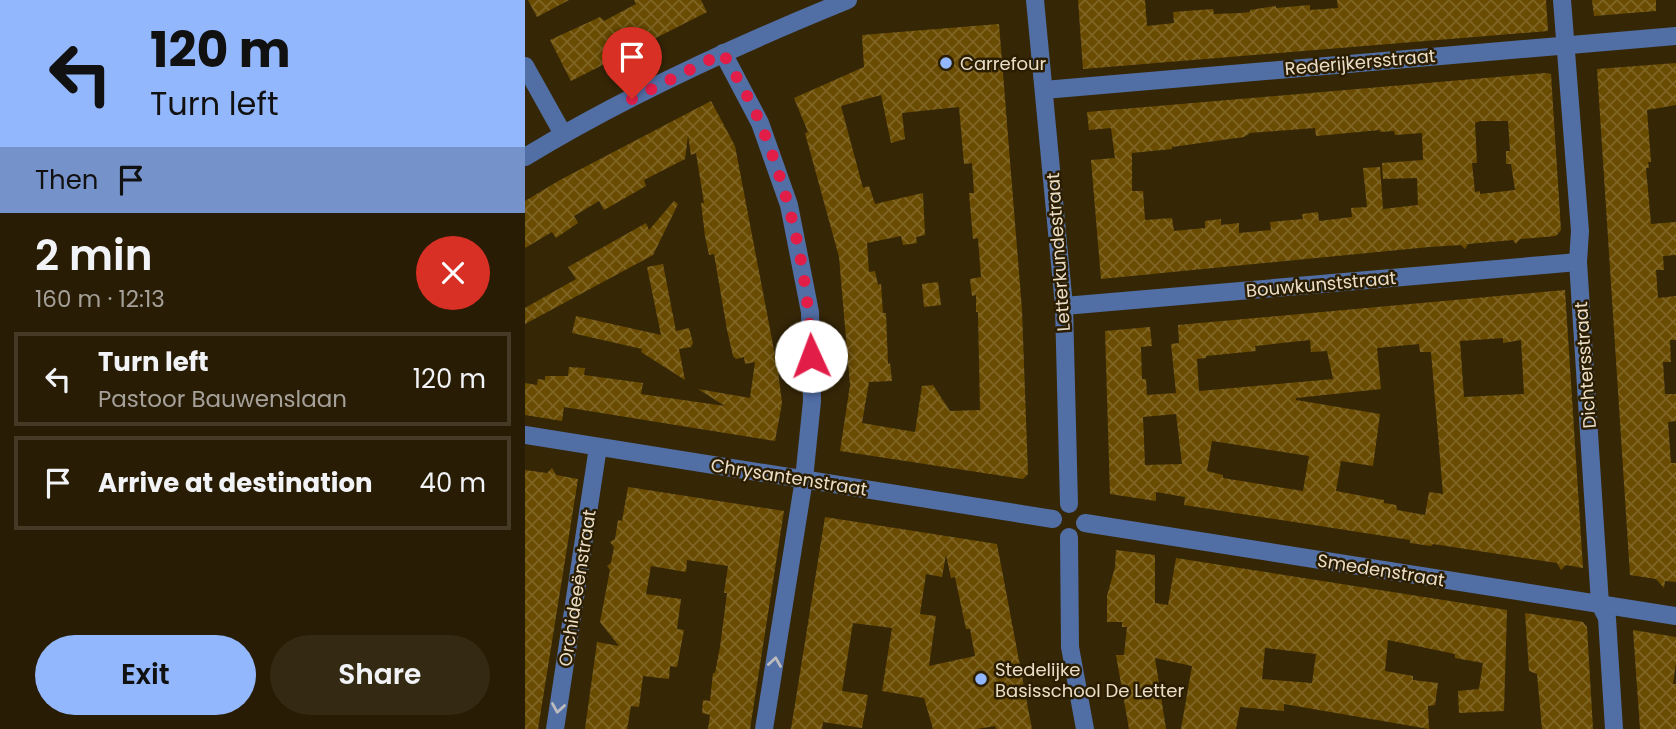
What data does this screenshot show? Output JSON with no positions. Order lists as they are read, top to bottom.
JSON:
{
  "streets": {
    "street": [
      "Rederijkersstraat",
      "Letterkundestraat",
      "Bouwkunststraat",
      "Dichtersstraat",
      "Chrysantenstraat",
      "Smedenstraat",
      "Orchideeënstraat"
    ]
  },
  "crossings": [
    ["Rederijkersstraat", "Letterkundestraat"],
    ["Rederijkersstraat", "Dichtersstraat"],
    ["Letterkundestraat", "Bouwkunststraat"],
    ["Letterkundestraat", "Chrysantenstraat"],
    ["Letterkundestraat", "Smedenstraat"],
    ["Bouwkunststraat", "Dichtersstraat"],
    ["Dichtersstraat", "Smedenstraat"],
    ["Chrysantenstraat", "Smedenstraat"],
    ["Chrysantenstraat", "Orchideeënstraat"]
  ],
  "one_way": ["Orchideeënstraat"],
  "places": ["Carrefour", "Stedelijke Basisschool De Letter"],
  "page": {
    "turn": ["120 m", "Turn left"],
    "then": "Then",
    "heading": ["2 min", "160 m · 12:13"],
    "list": [
      {
        "name": "Turn left",
        "note": "Pastoor Bauwenslaan",
        "value": "120 m"
      },
      {
        "name": "Arrive at destination",
        "value": "40 m"
      }
    ],
    "buttons": ["Exit", "Share"]
  }
}
